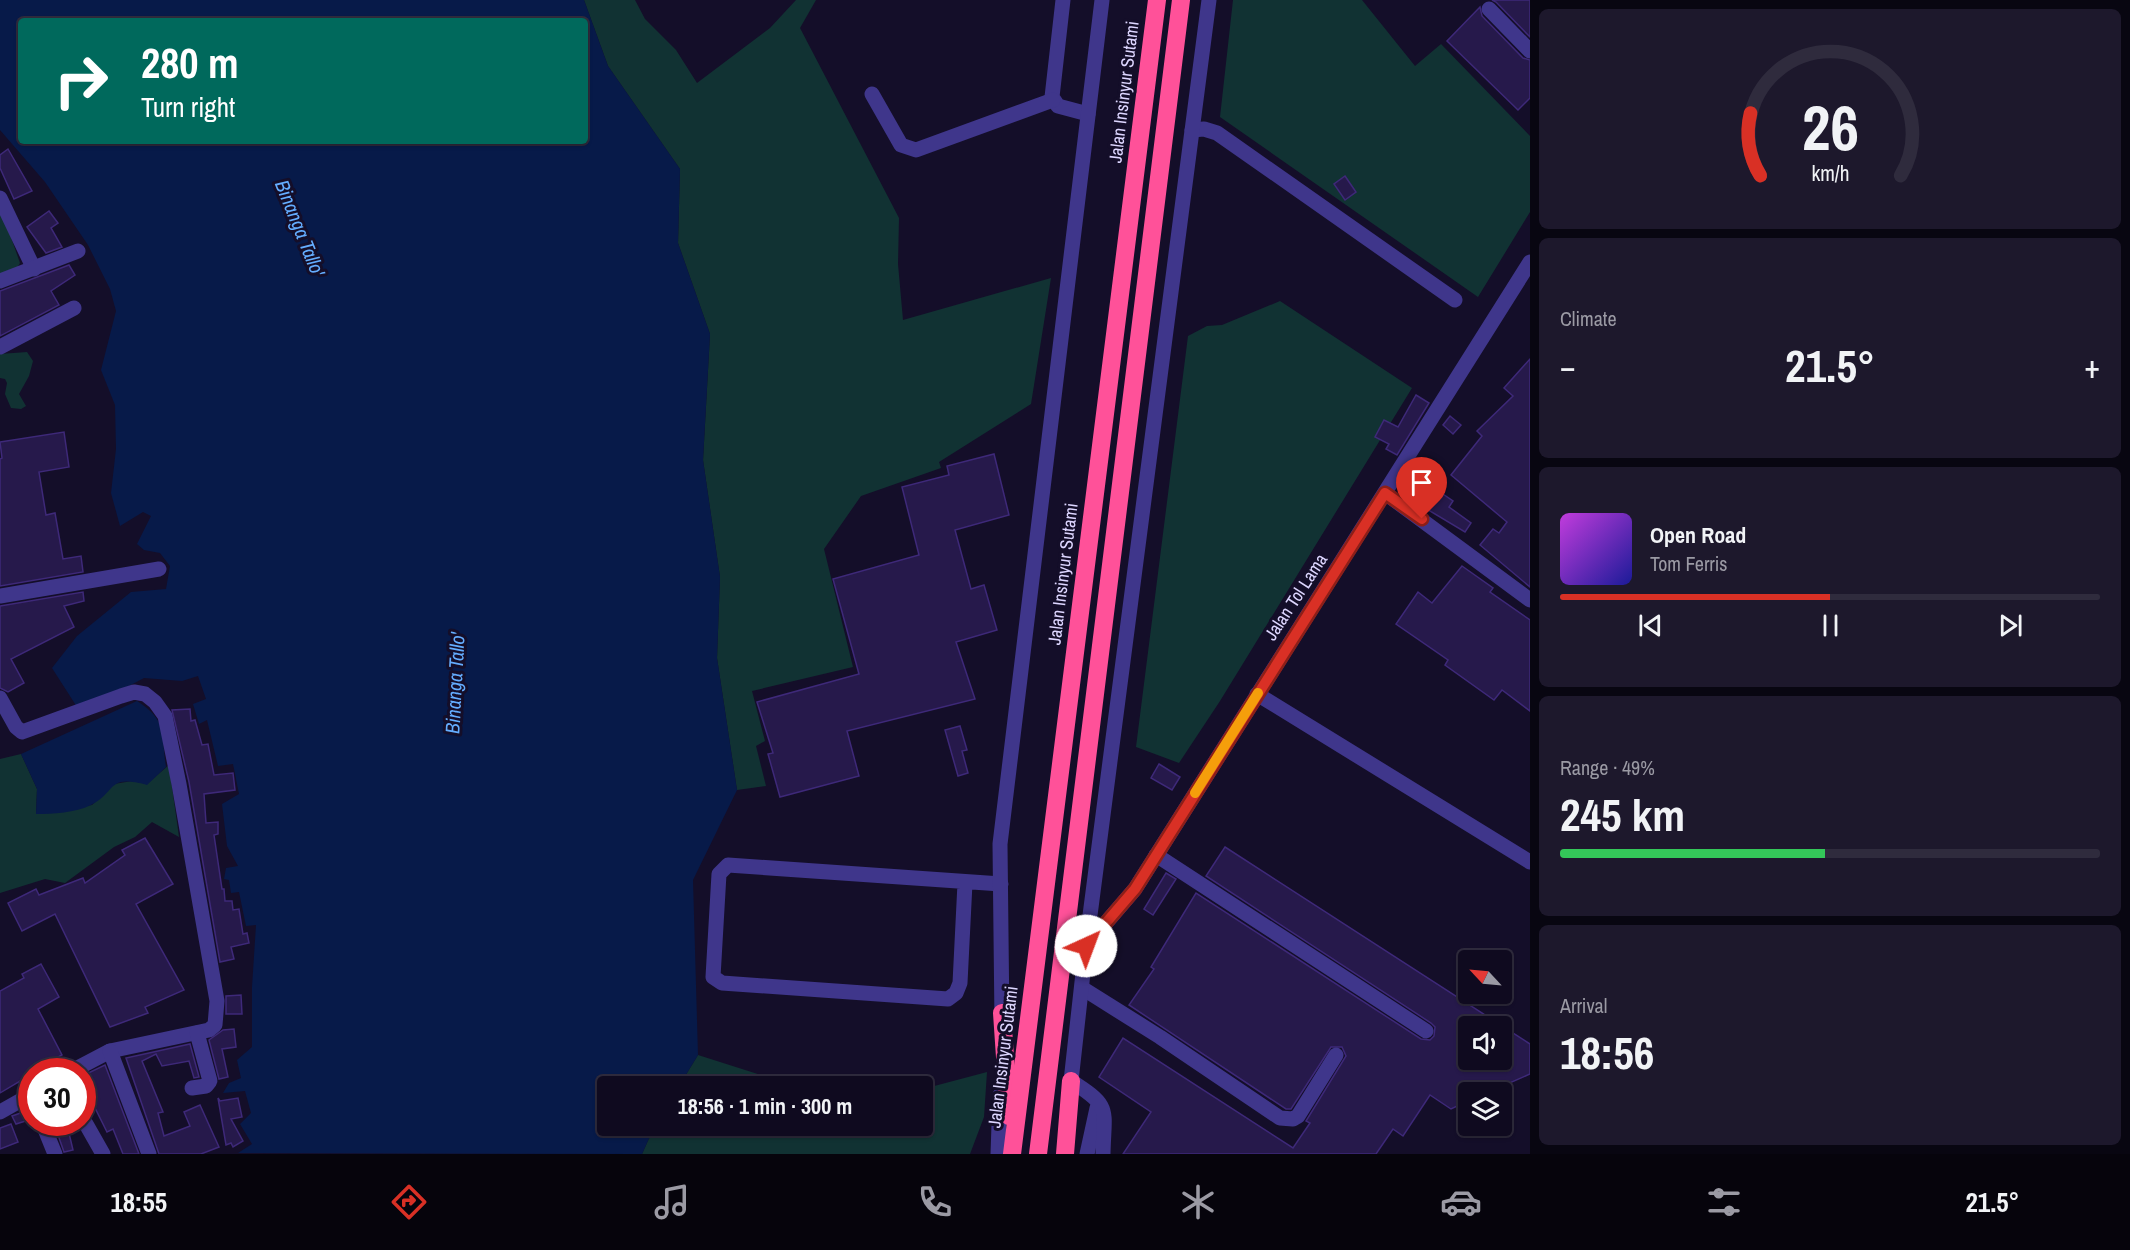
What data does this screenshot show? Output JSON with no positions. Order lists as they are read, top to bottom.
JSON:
{
  "streets": {
    "highway": ["Jalan Insinyur Sutami"],
    "street": ["Jalan Tol Lama"]
  },
  "water": ["Binanga Tallo'"],
  "north": "top left",
  "page": {
    "turn": ["280 m", "Turn right"],
    "tile": [
      "Climate",
      ["Range · 49%", "245 km"],
      ["Arrival", "18:56"]
    ],
    "heat": ["−", "21.5°", "+"],
    "song": ["Open Road", "Tom Ferris"],
    "limit": "30",
    "trip": "18:56 · 1 min · 300 m",
    "tabs": ["18:55", "21.5°"],
    "gauge": ["26", "km/h"]
  }
}
